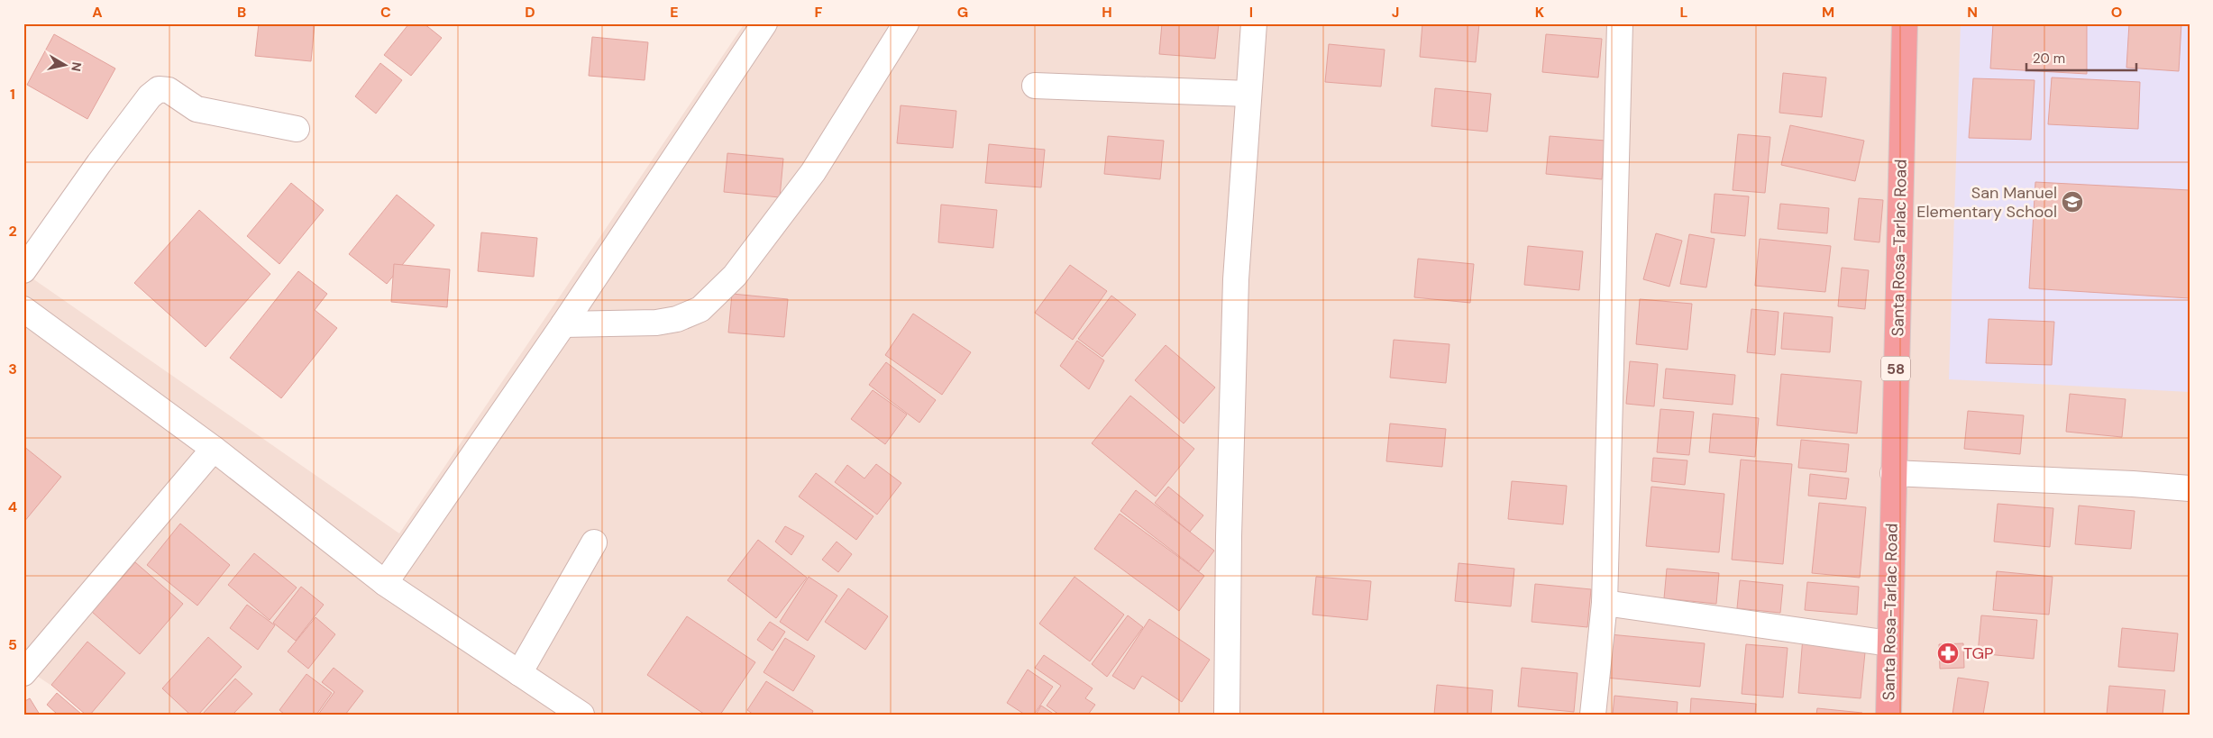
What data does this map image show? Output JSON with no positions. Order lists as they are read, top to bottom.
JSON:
{
  "streets": {
    "highway": ["Santa Rosa-Tarlac Road", "58"]
  },
  "places": {
    "school or university": ["San Manuel Elementary School"],
    "pharmacy": ["TGP"]
  },
  "scale_bar": "20 m",
  "north": "right",
  "grid": {
    "columns": [
      "A",
      "B",
      "C",
      "D",
      "E",
      "F",
      "G",
      "H",
      "I",
      "J",
      "K",
      "L",
      "M",
      "N",
      "O"
    ],
    "rows": [
      "1",
      "2",
      "3",
      "4",
      "5"
    ]
  }
}
